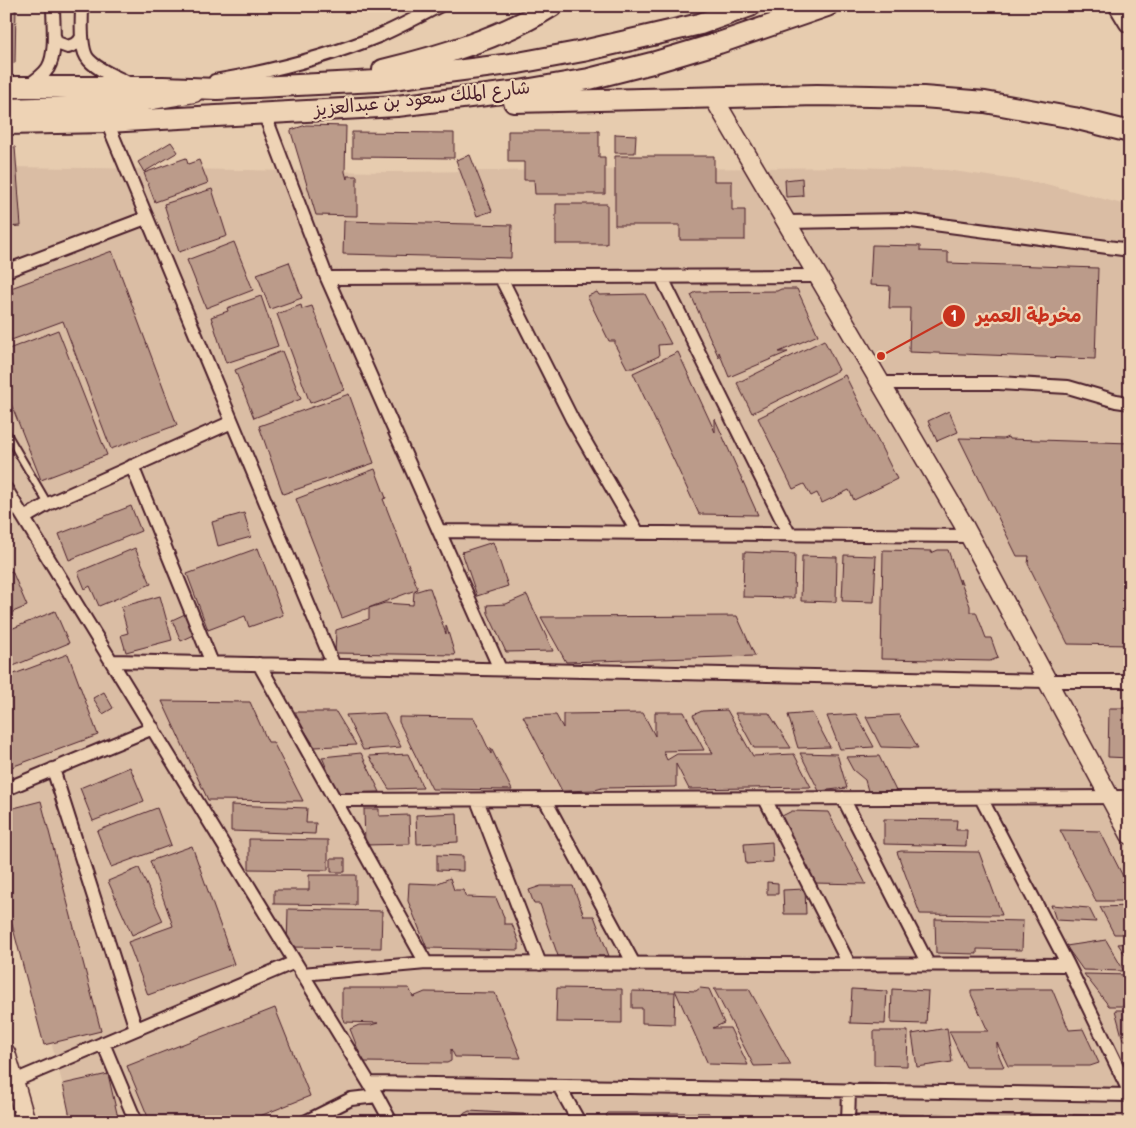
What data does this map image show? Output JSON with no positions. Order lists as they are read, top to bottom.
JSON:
{
  "streets": {
    "main road": ["شارع الملك سعود بن عبدالعزيز"]
  },
  "places": ["مخرطة العمير"]
}
